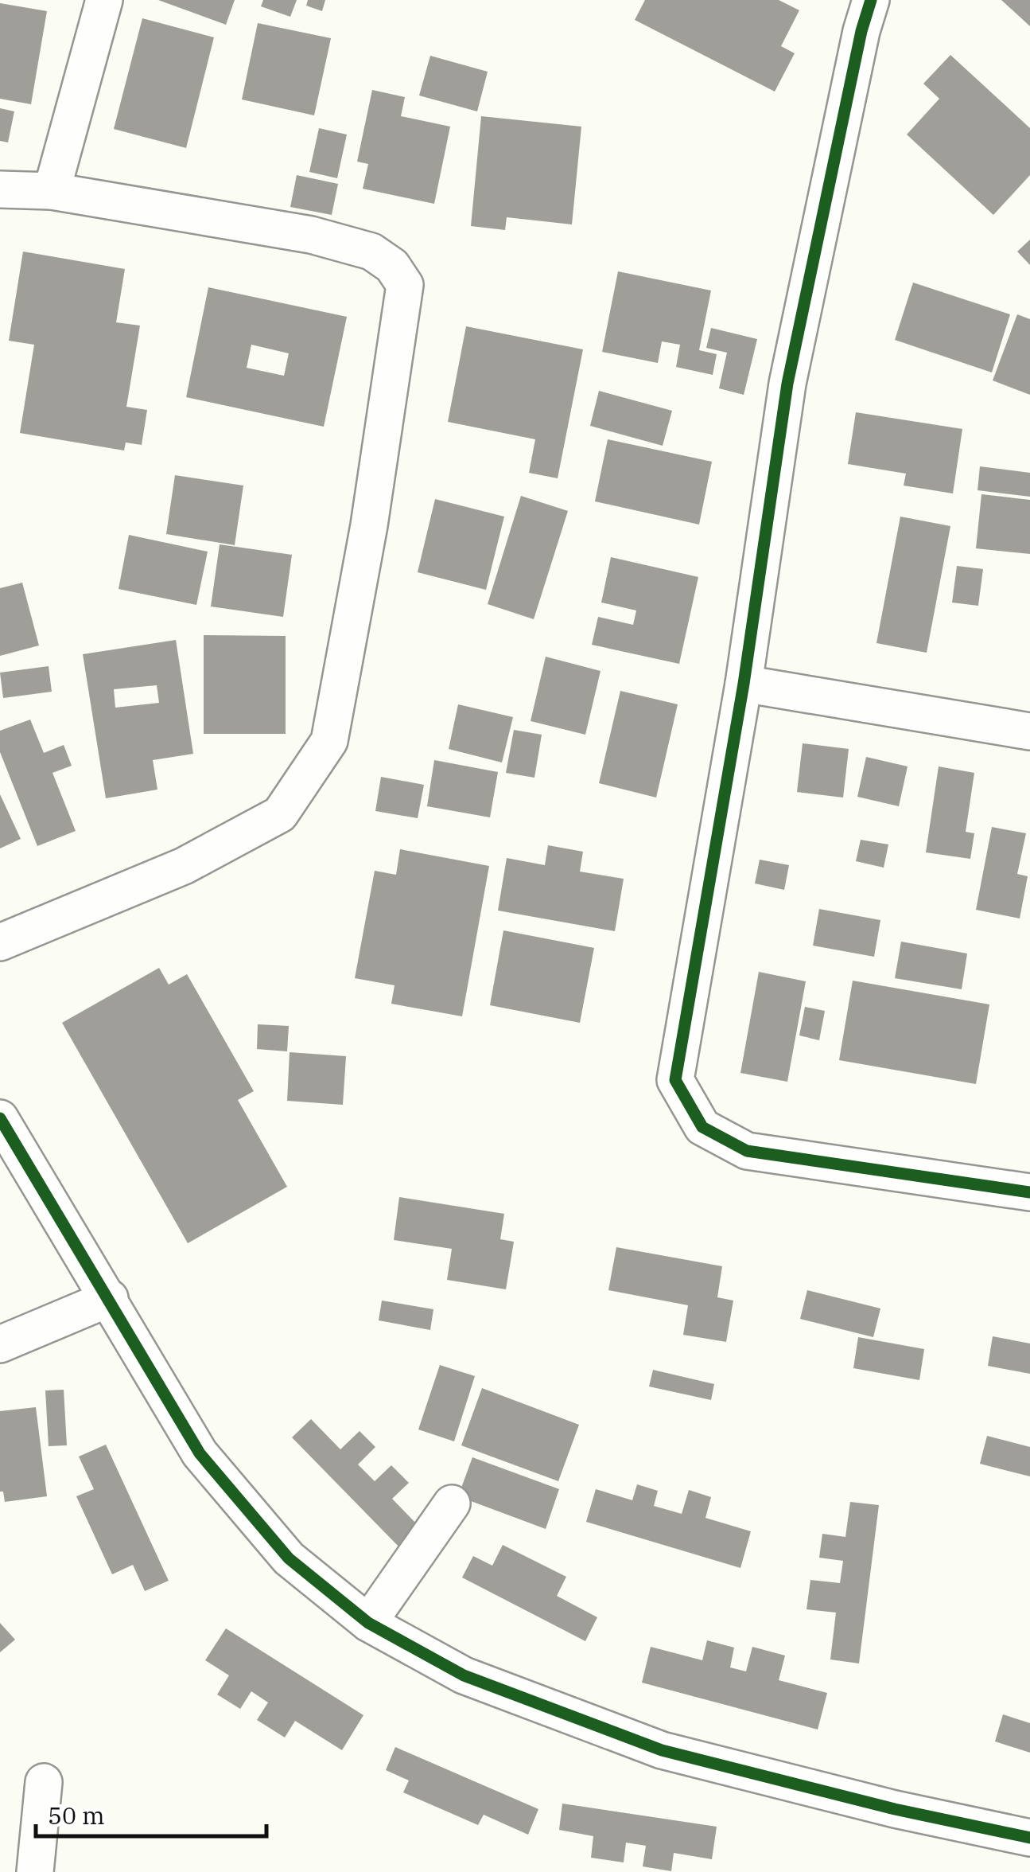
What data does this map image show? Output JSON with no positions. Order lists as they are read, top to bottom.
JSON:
{
  "scale_bar": "50 m"
}
